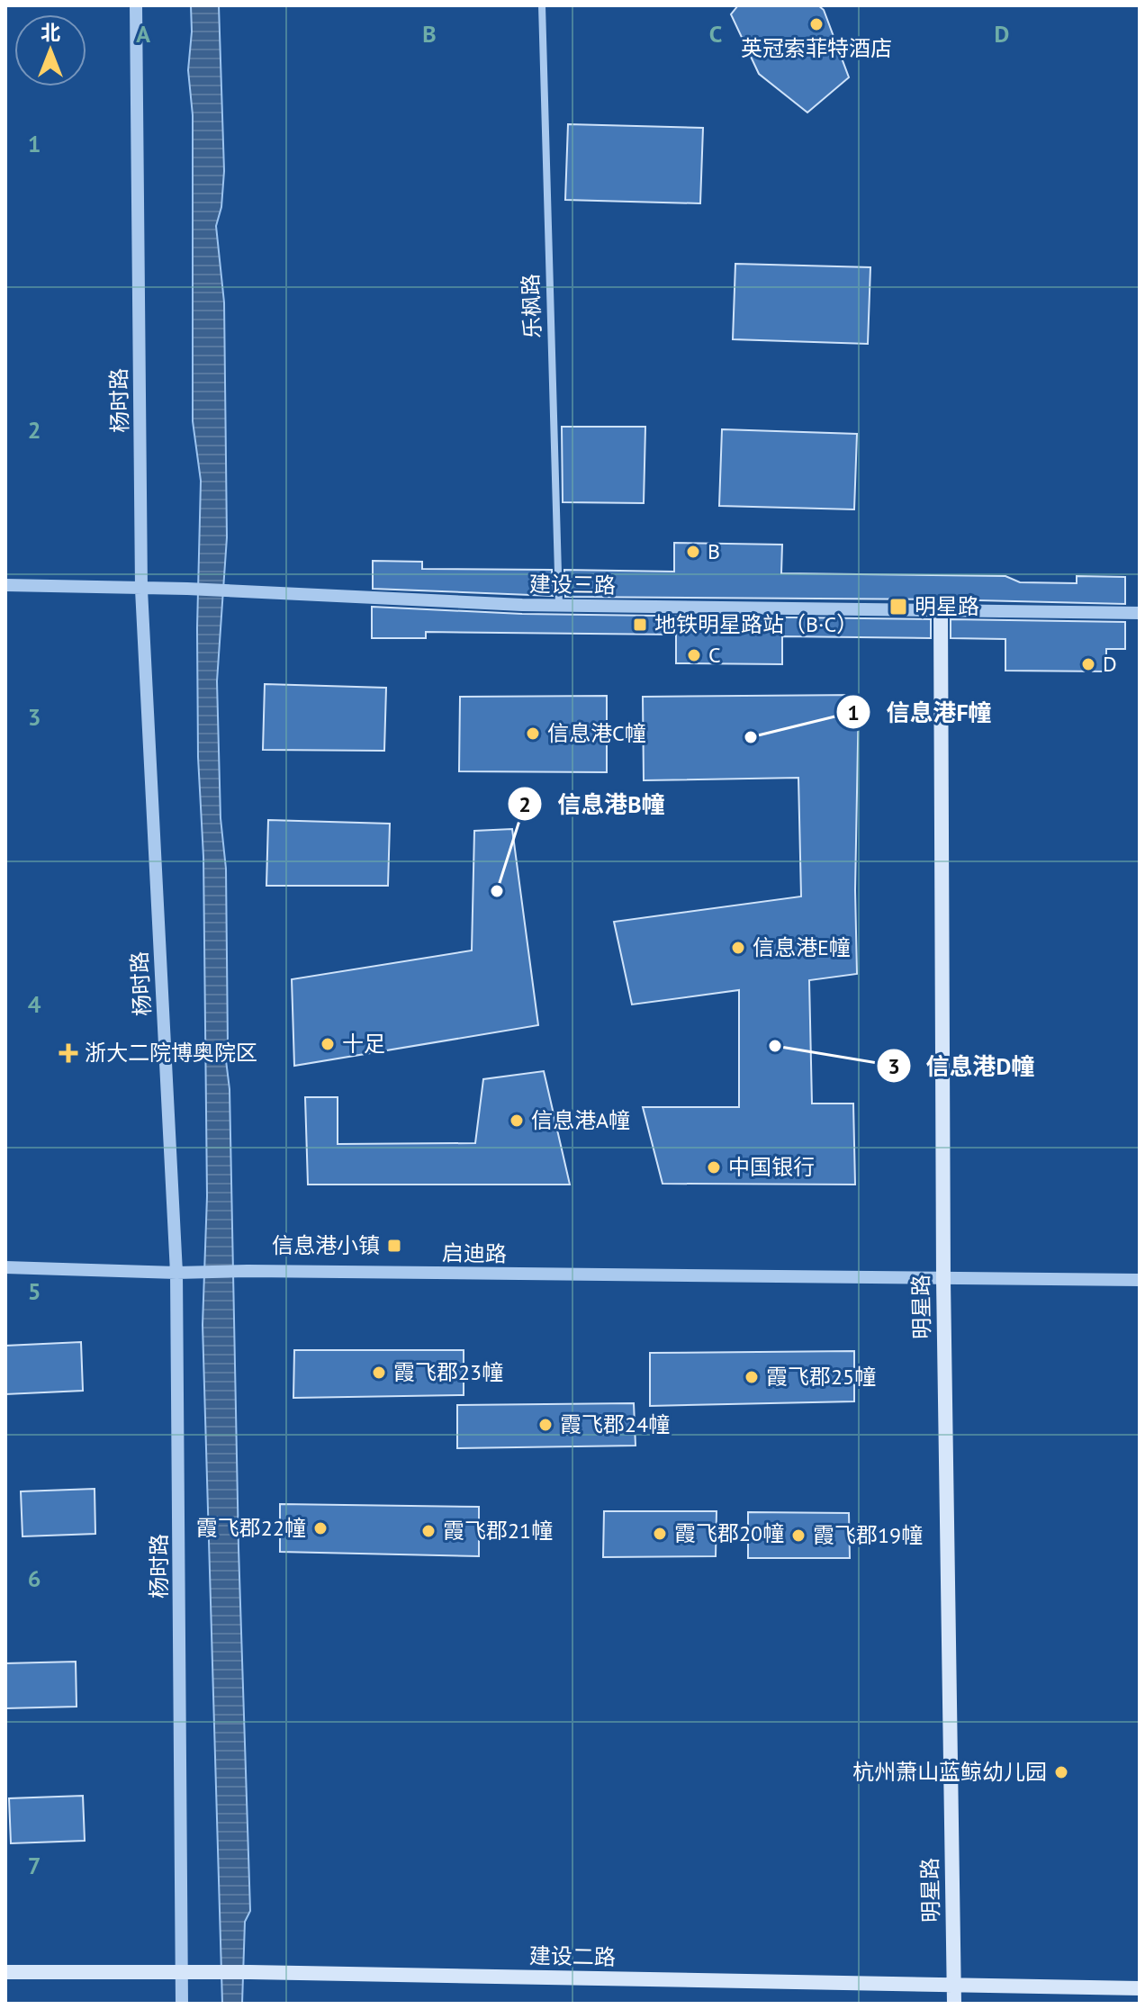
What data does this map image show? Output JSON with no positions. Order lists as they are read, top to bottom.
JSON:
{
  "streets": {
    "main road": ["明星路", "建设二路"],
    "street": [
      "乐枫路",
      "杨时路",
      "建设三路",
      "启迪路"
    ]
  },
  "crossings": [
    ["乐枫路", "建设三路"],
    ["杨时路", "建设三路"],
    ["杨时路", "启迪路"],
    ["杨时路", "建设二路"],
    ["建设三路", "明星路"],
    ["启迪路", "明星路"],
    ["明星路", "建设二路"]
  ],
  "places": {
    "other": [
      "英冠索菲特酒店",
      "B",
      "C",
      "D",
      "信息港C幢",
      "信息港F幢",
      "信息港B幢",
      "信息港E幢",
      "十足",
      "信息港D幢",
      "信息港A幢",
      "中国银行",
      "霞飞郡23幢",
      "霞飞郡25幢",
      "霞飞郡24幢",
      "霞飞郡22幢",
      "霞飞郡21幢",
      "霞飞郡20幢",
      "霞飞郡19幢",
      "杭州萧山蓝鲸幼儿园"
    ],
    "transit": ["明星路", "地铁明星路站（B·C）", "信息港小镇"],
    "health": ["浙大二院博奥院区"]
  },
  "north": "top",
  "grid": {
    "columns": [
      "A",
      "B",
      "C",
      "D"
    ],
    "rows": [
      "1",
      "2",
      "3",
      "4",
      "5",
      "6",
      "7"
    ]
  }
}
